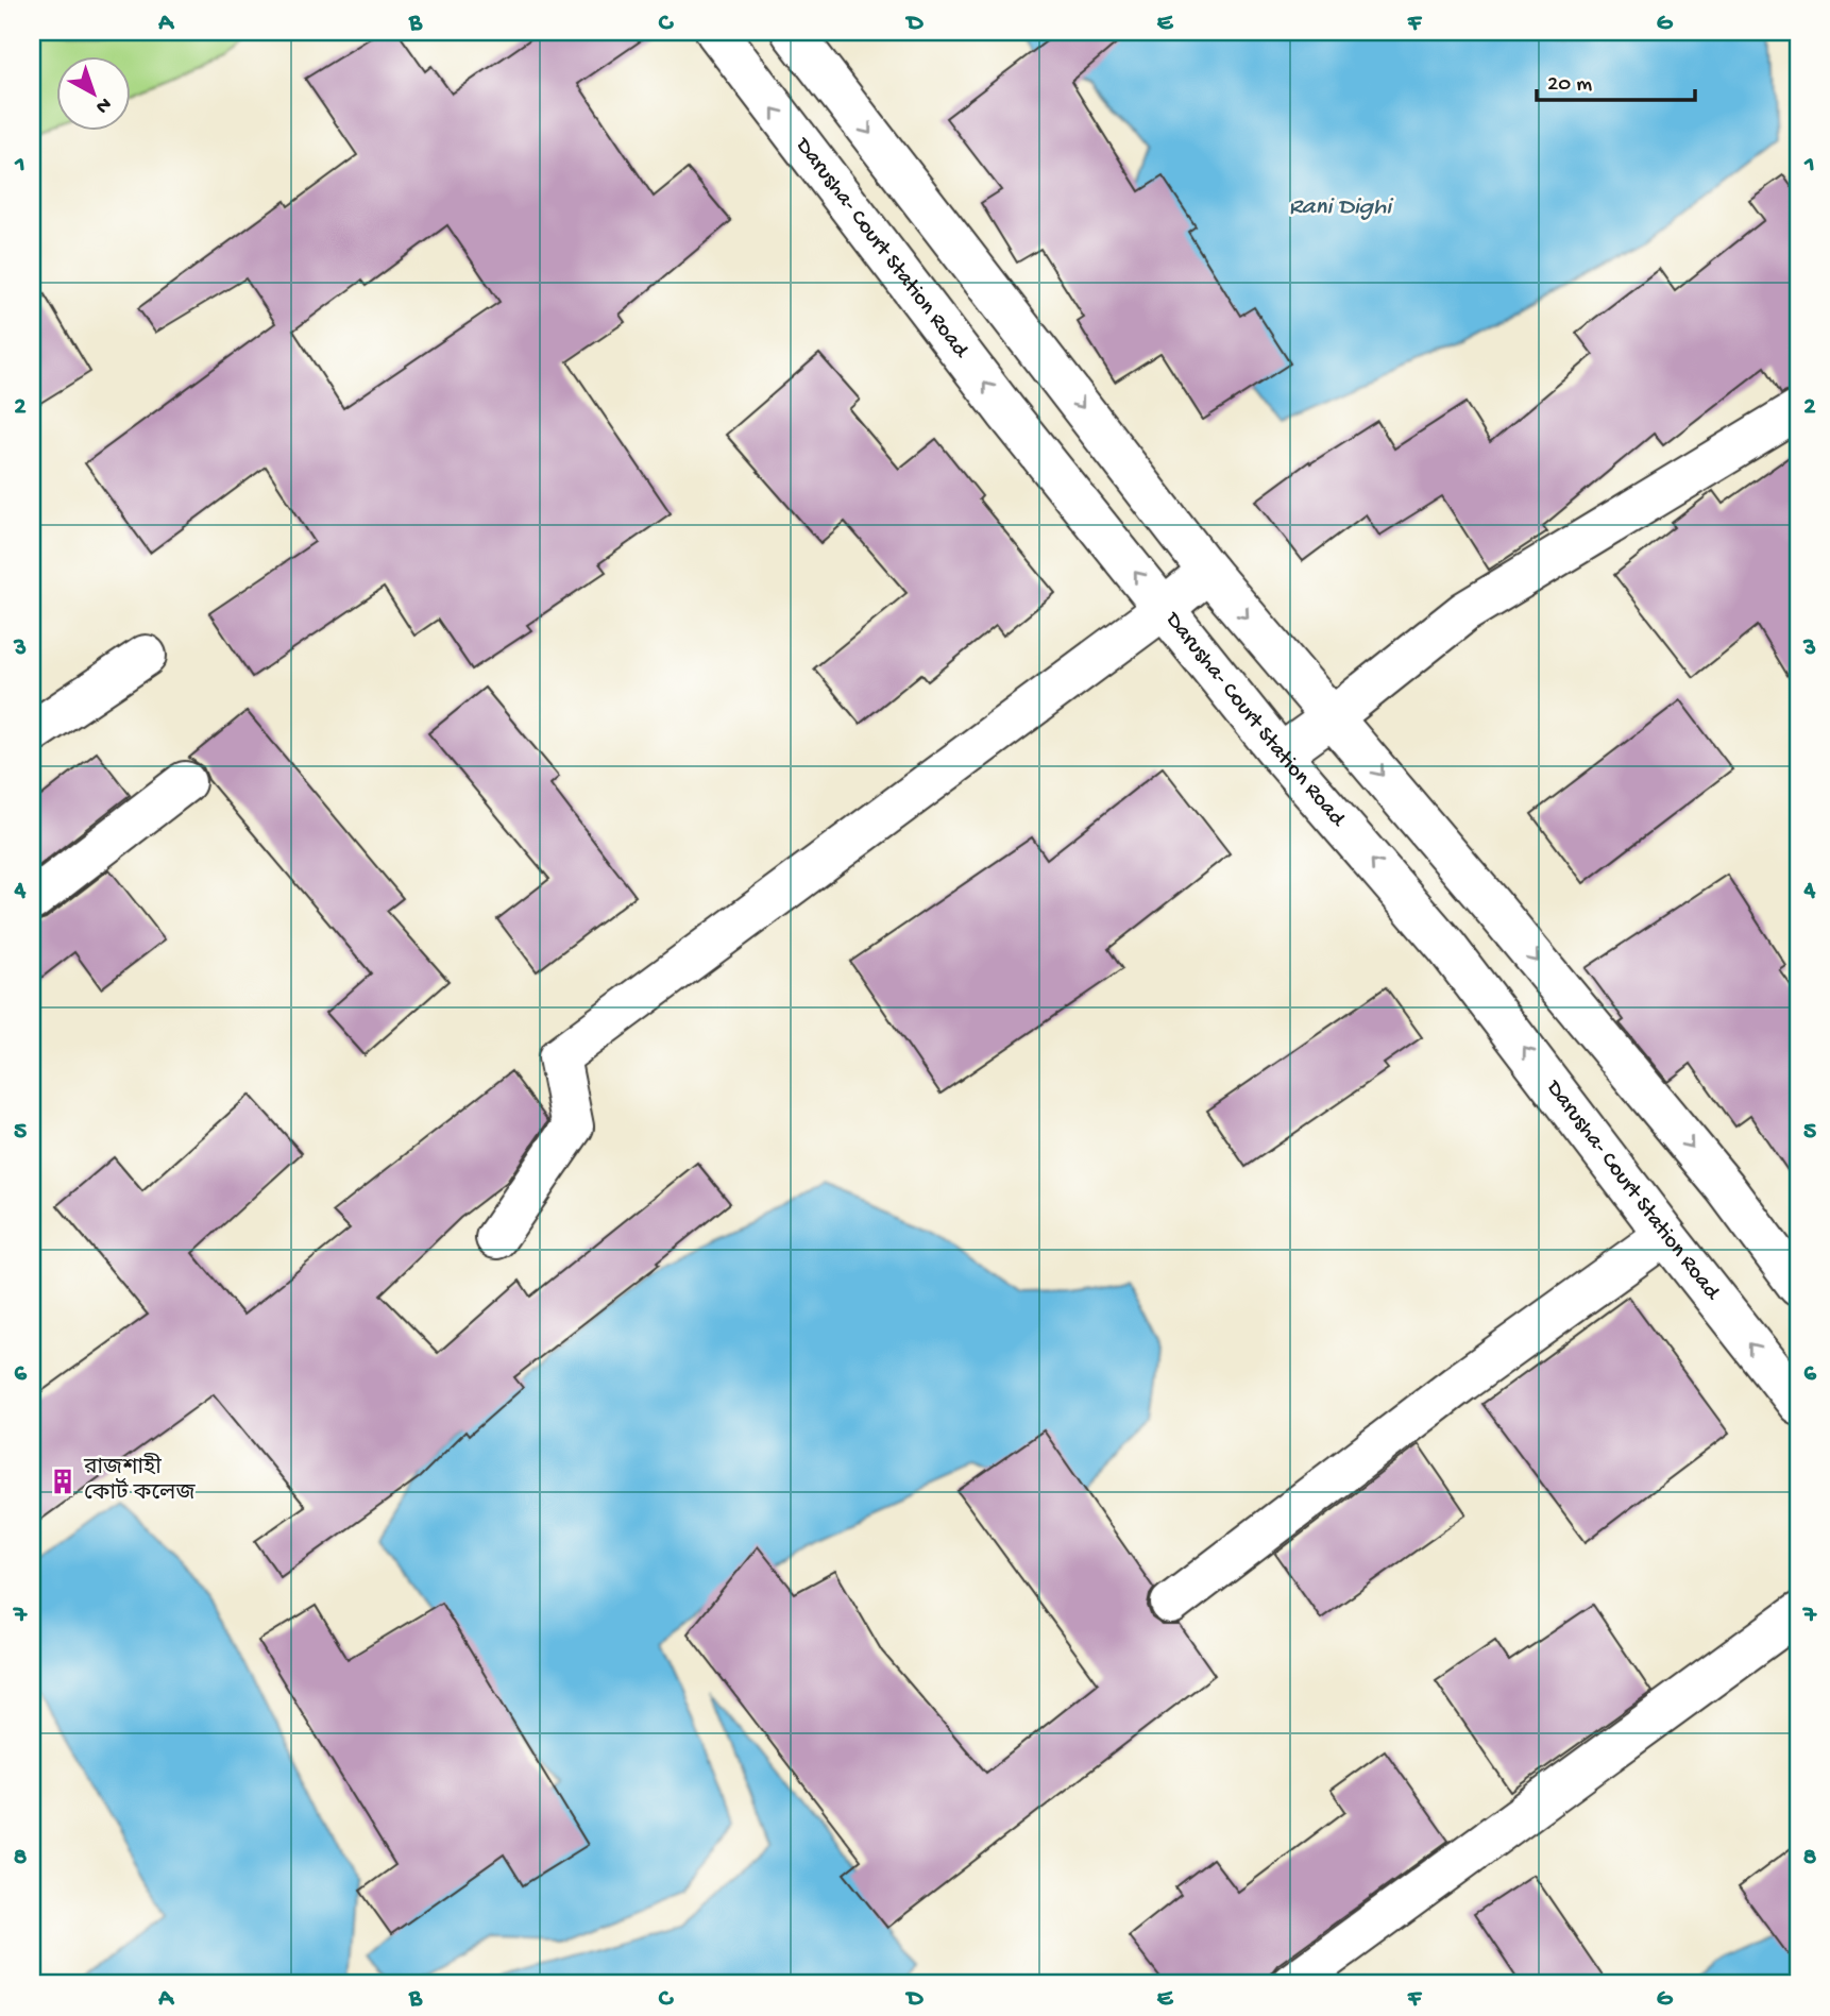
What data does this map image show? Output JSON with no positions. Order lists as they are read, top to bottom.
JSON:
{
  "streets": {
    "street": ["Darusha- Court Station Road"]
  },
  "water": ["Rani Dighi"],
  "places": {
    "building": ["রাজশাহী কোর্ট কলেজ"]
  },
  "scale_bar": "20 m",
  "north": "bottom right",
  "grid": {
    "columns": [
      "A",
      "B",
      "C",
      "D",
      "E",
      "F",
      "G"
    ],
    "rows": [
      "1",
      "2",
      "3",
      "4",
      "5",
      "6",
      "7",
      "8"
    ]
  }
}
